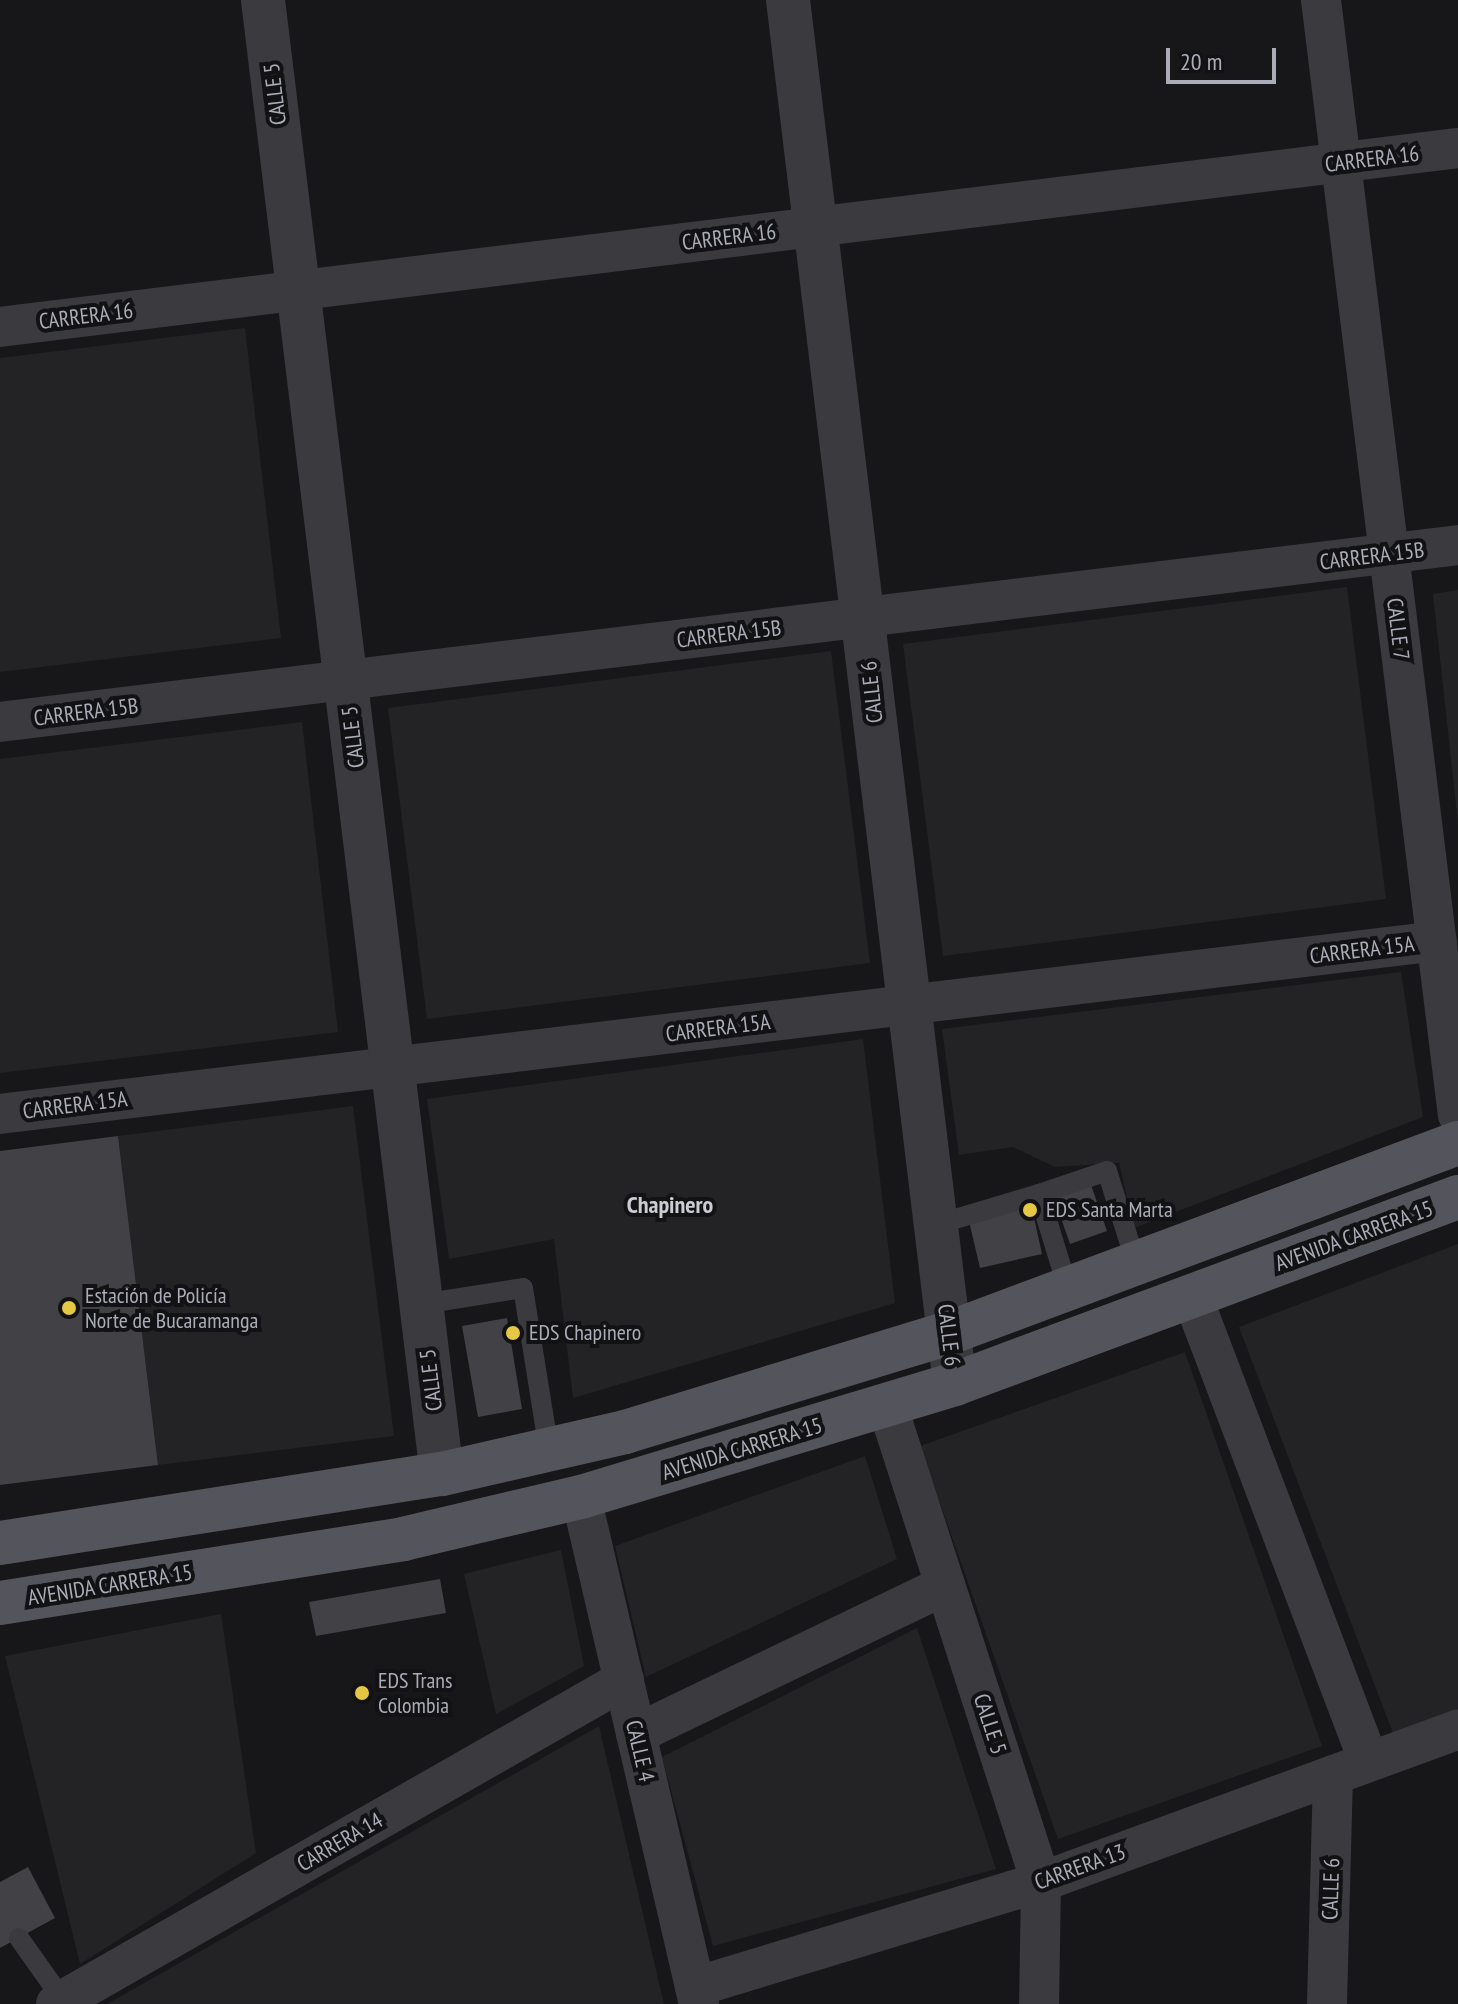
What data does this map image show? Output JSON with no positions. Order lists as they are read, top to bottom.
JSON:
{
  "streets": {
    "main road": ["AVENIDA CARRERA 15"],
    "street": [
      "CALLE 5",
      "CARRERA 16",
      "CARRERA 15B",
      "CALLE 7",
      "CALLE 6",
      "CARRERA 15A",
      "CALLE 4",
      "CARRERA 14",
      "CARRERA 13"
    ]
  },
  "crossings": [
    ["CALLE 5", "CARRERA 16"],
    ["CALLE 5", "CARRERA 15B"],
    ["CALLE 5", "CARRERA 15A"],
    ["CALLE 5", "AVENIDA CARRERA 15"],
    ["CALLE 5", "CARRERA 13"],
    ["CARRERA 16", "CALLE 7"],
    ["CARRERA 16", "CALLE 6"],
    ["CARRERA 15B", "CALLE 7"],
    ["CARRERA 15B", "CALLE 6"],
    ["CALLE 7", "CARRERA 15A"],
    ["CALLE 6", "CARRERA 15A"],
    ["CALLE 6", "AVENIDA CARRERA 15"],
    ["CALLE 6", "CARRERA 13"],
    ["AVENIDA CARRERA 15", "CALLE 4"],
    ["CALLE 4", "CARRERA 14"],
    ["CALLE 4", "CARRERA 13"]
  ],
  "districts": ["Chapinero"],
  "places": [
    "EDS Santa Marta",
    "Estación de Policía Norte de Bucaramanga",
    "EDS Chapinero",
    "EDS Trans Colombia"
  ],
  "scale_bar": "20 m"
}
